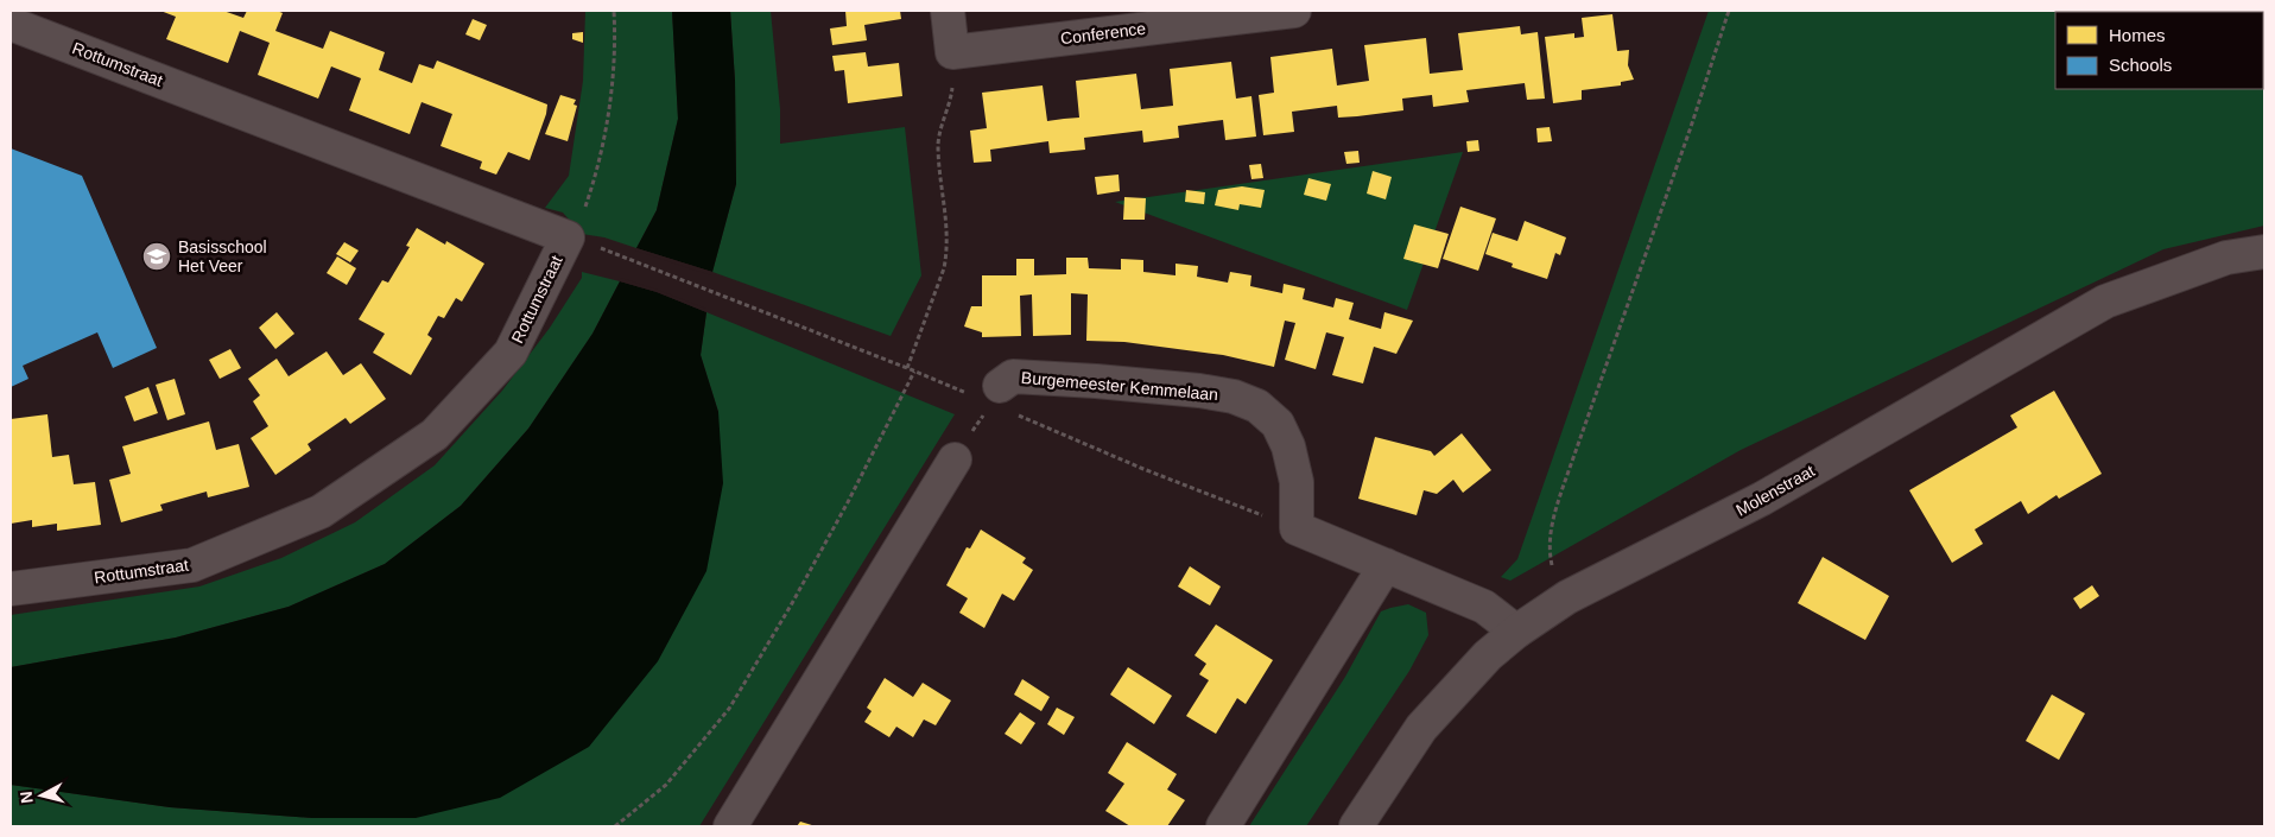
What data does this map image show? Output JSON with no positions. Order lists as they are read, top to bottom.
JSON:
{
  "streets": {
    "street": [
      "Conference",
      "Rottumstraat",
      "Burgemeester Kemmelaan",
      "Molenstraat"
    ]
  },
  "places": {
    "school or university": ["Basisschool Het Veer"]
  },
  "legend": ["Homes", "Schools"],
  "north": "left"
}
